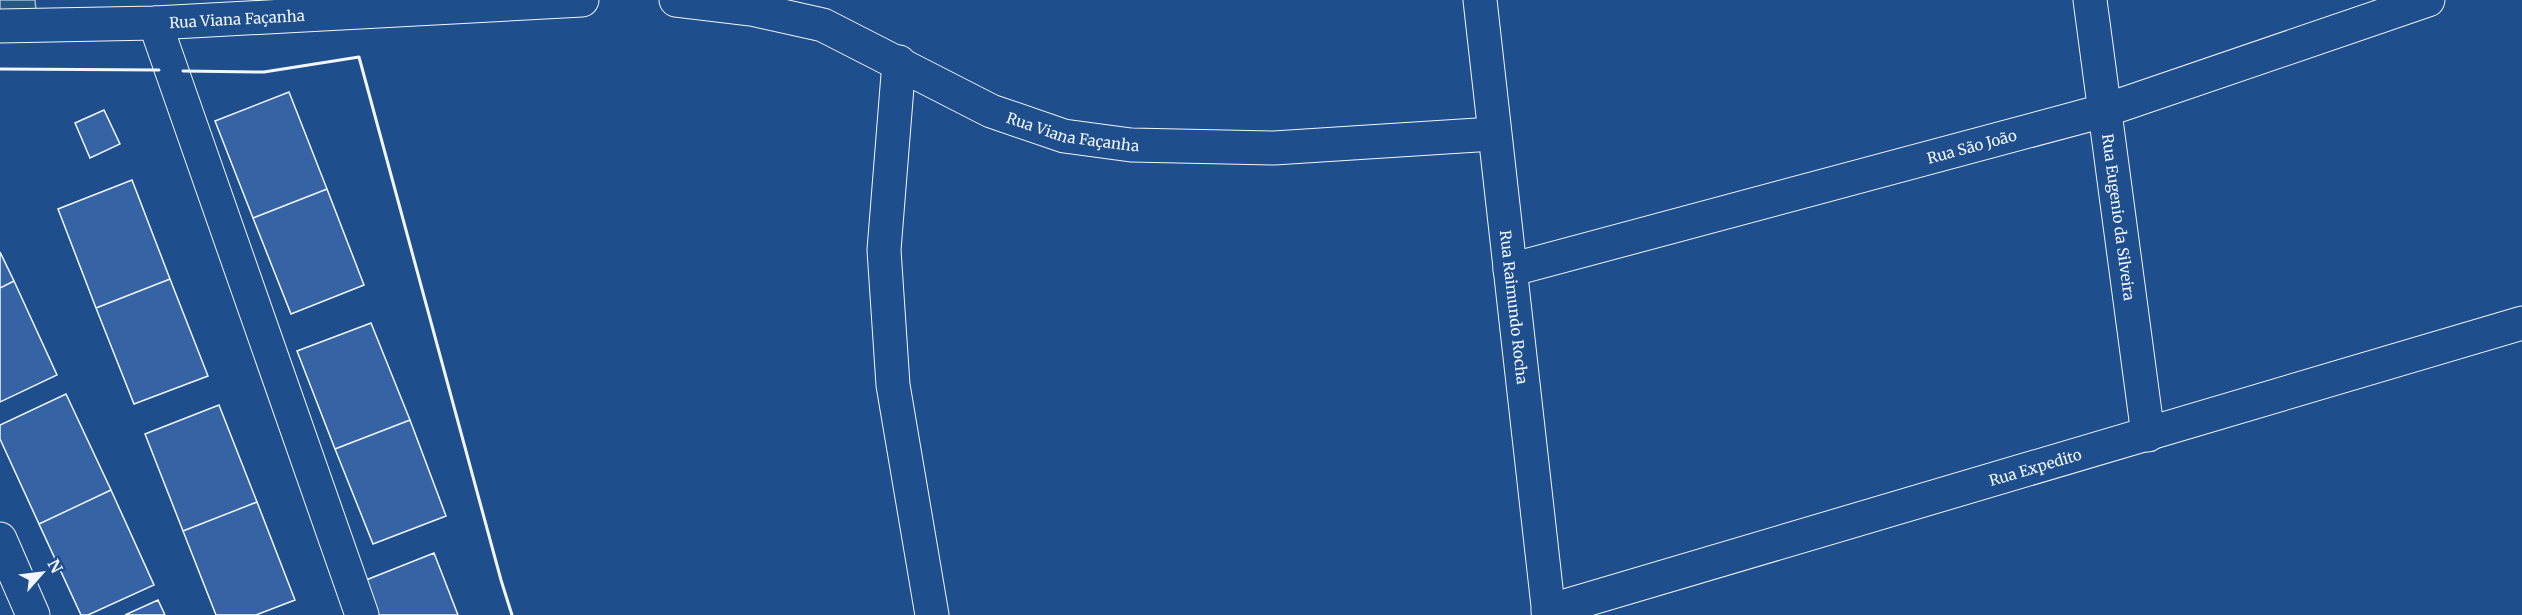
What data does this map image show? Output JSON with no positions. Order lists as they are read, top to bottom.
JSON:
{
  "streets": {
    "street": [
      "Rua Viana Façanha",
      "Rua São João",
      "Rua Eugenio da Silveira",
      "Rua Raimundo Rocha",
      "Rua Expedito"
    ]
  },
  "crossings": [
    ["Rua Viana Façanha", "Rua Raimundo Rocha"],
    ["Rua São João", "Rua Eugenio da Silveira"],
    ["Rua São João", "Rua Raimundo Rocha"],
    ["Rua Eugenio da Silveira", "Rua Expedito"],
    ["Rua Raimundo Rocha", "Rua Expedito"]
  ],
  "north": "top right"
}
